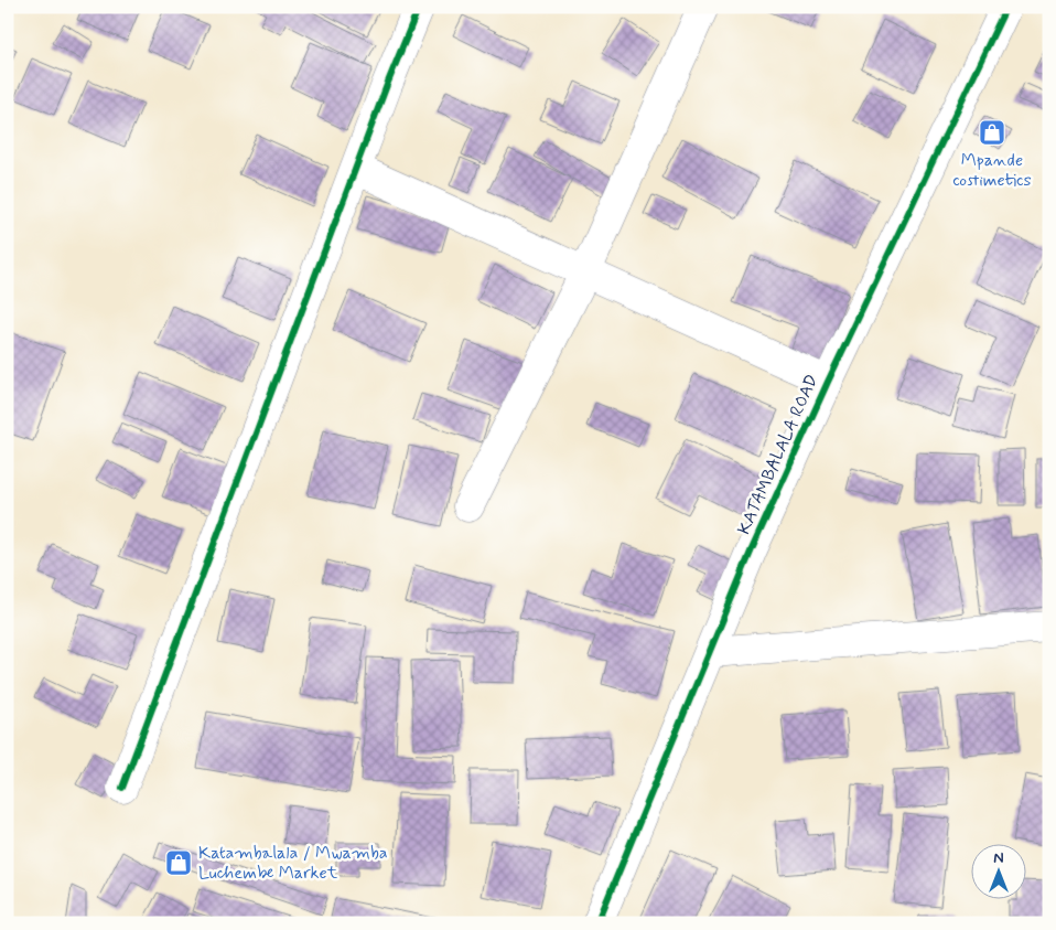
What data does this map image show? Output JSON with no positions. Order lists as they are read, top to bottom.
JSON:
{
  "streets": {
    "street": ["KATAMBALALA ROAD"]
  },
  "places": {
    "shop": ["Mpande costimetics", "Katambalala / Mwamba Luchembe Market"]
  },
  "north": "top"
}
